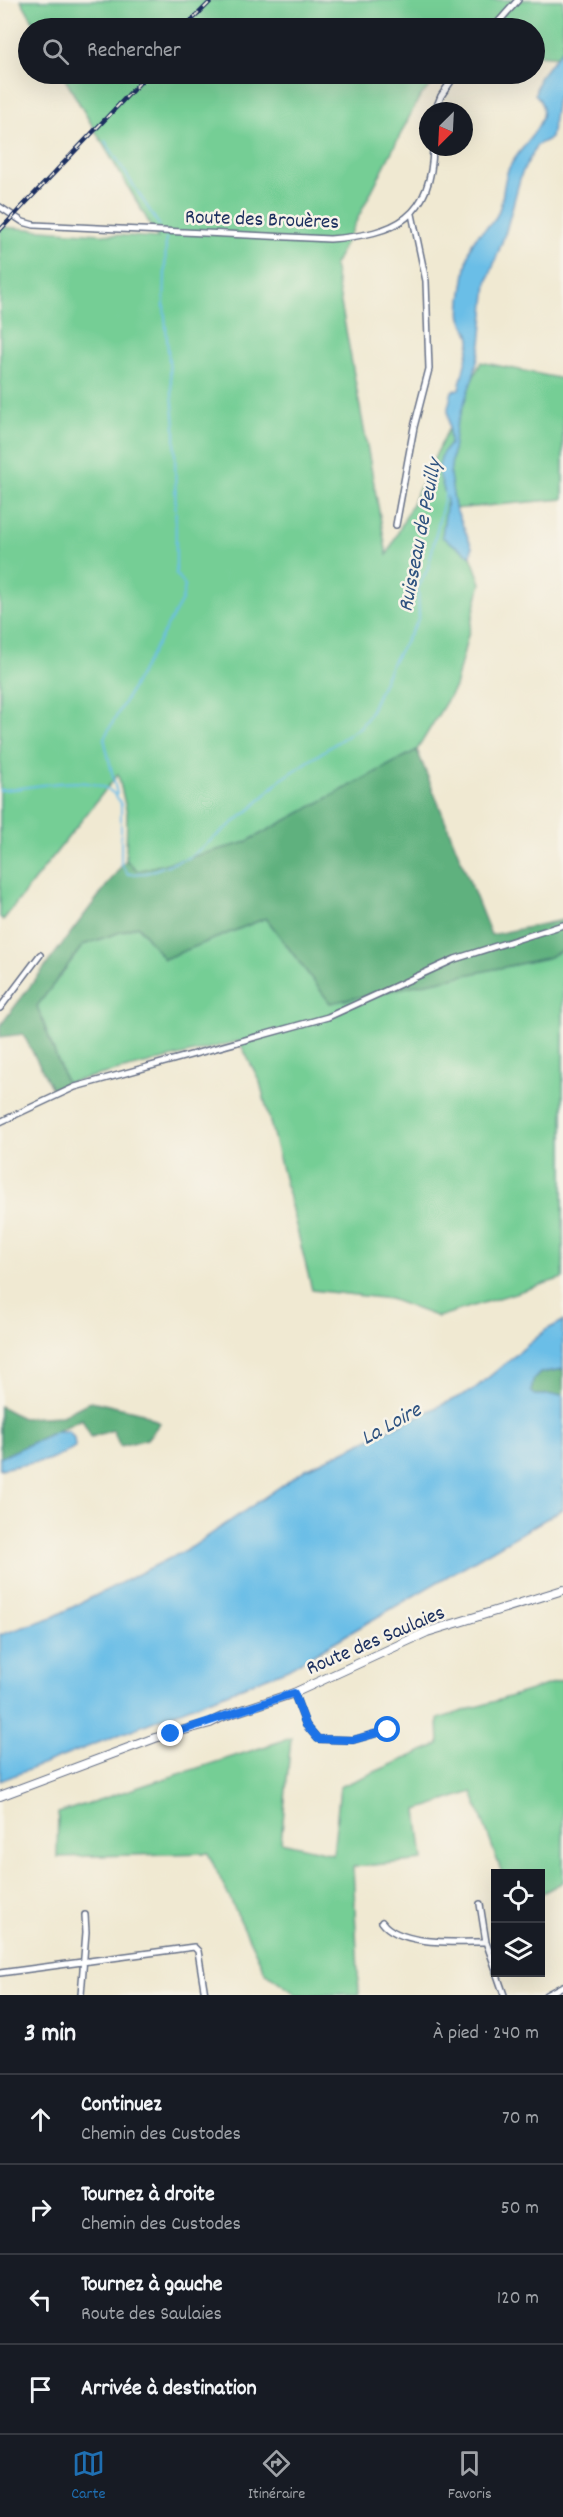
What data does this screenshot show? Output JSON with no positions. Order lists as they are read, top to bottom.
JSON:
{
  "streets": {
    "street": ["Route des Brouères", "Route des Saulaies"]
  },
  "water": ["Ruisseau de Peuilly", "La Loire"],
  "north": "bottom left",
  "page": {
    "search": "Rechercher",
    "heading": ["3 min", "À pied · 240 m"],
    "list": [
      ["Continuez", "Chemin des Custodes", "70 m"],
      ["Tournez à droite", "Chemin des Custodes", "50 m"],
      ["Tournez à gauche", "Route des Saulaies", "120 m"],
      "Arrivée à destination"
    ],
    "nav": ["Carte", "Itinéraire", "Favoris"]
  }
}
